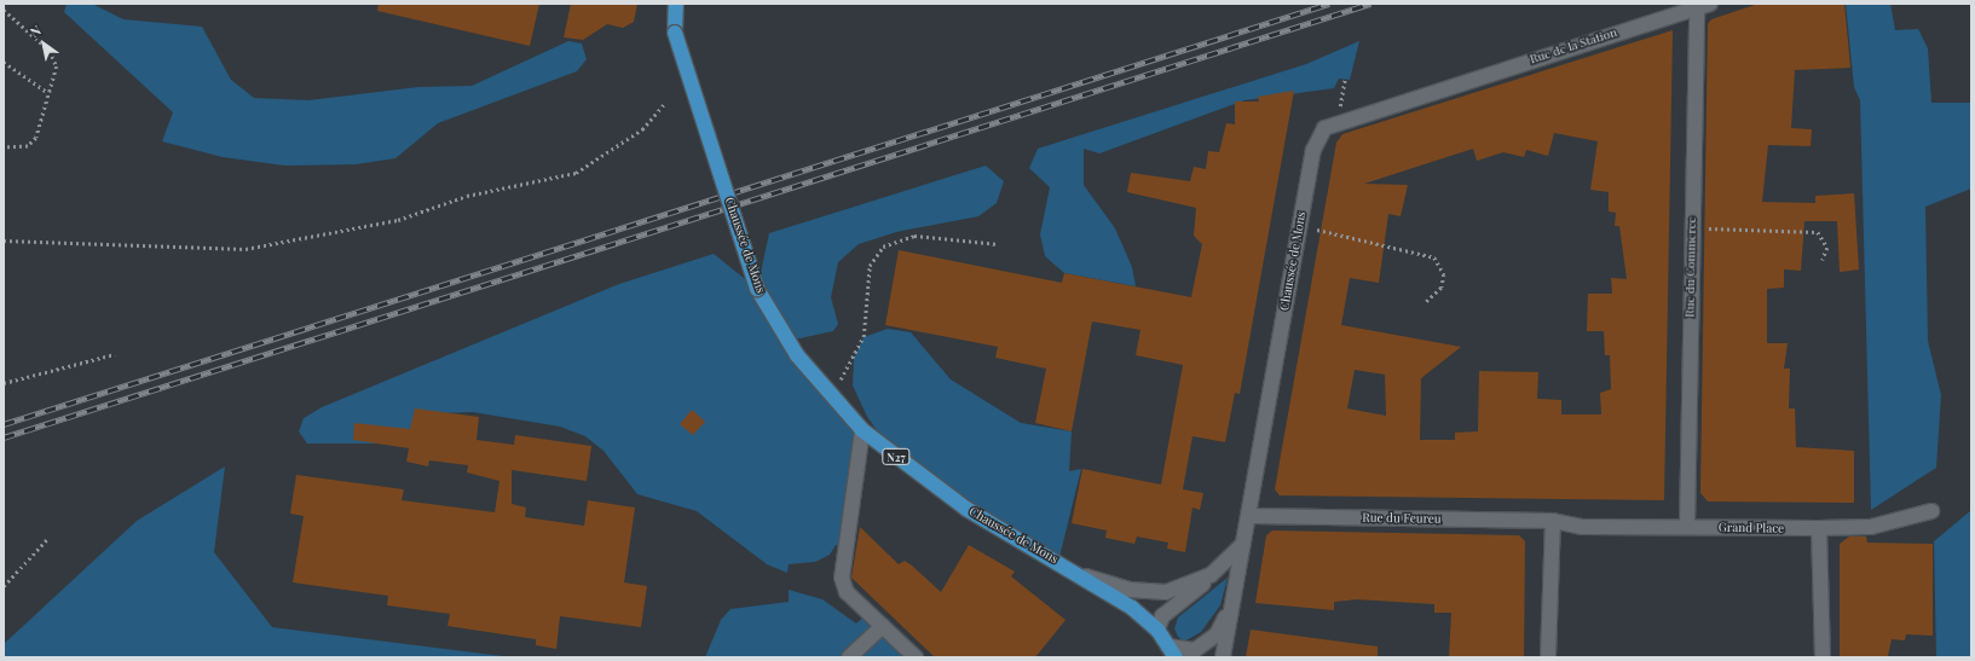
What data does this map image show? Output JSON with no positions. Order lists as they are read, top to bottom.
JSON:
{
  "streets": {
    "main road": ["Chaussée de Mons", "N27"],
    "street": [
      "Rue de la Station",
      "Rue du Commerce",
      "Rue du Feureu",
      "Grand Place"
    ]
  },
  "crossings": [
    ["Rue de la Station", "Chaussée de Mons"],
    ["Rue de la Station", "Rue du Commerce"],
    ["Chaussée de Mons", "Rue du Feureu"],
    ["Rue du Commerce", "Grand Place"],
    ["Rue du Feureu", "Grand Place"]
  ],
  "north": "top left"
}
